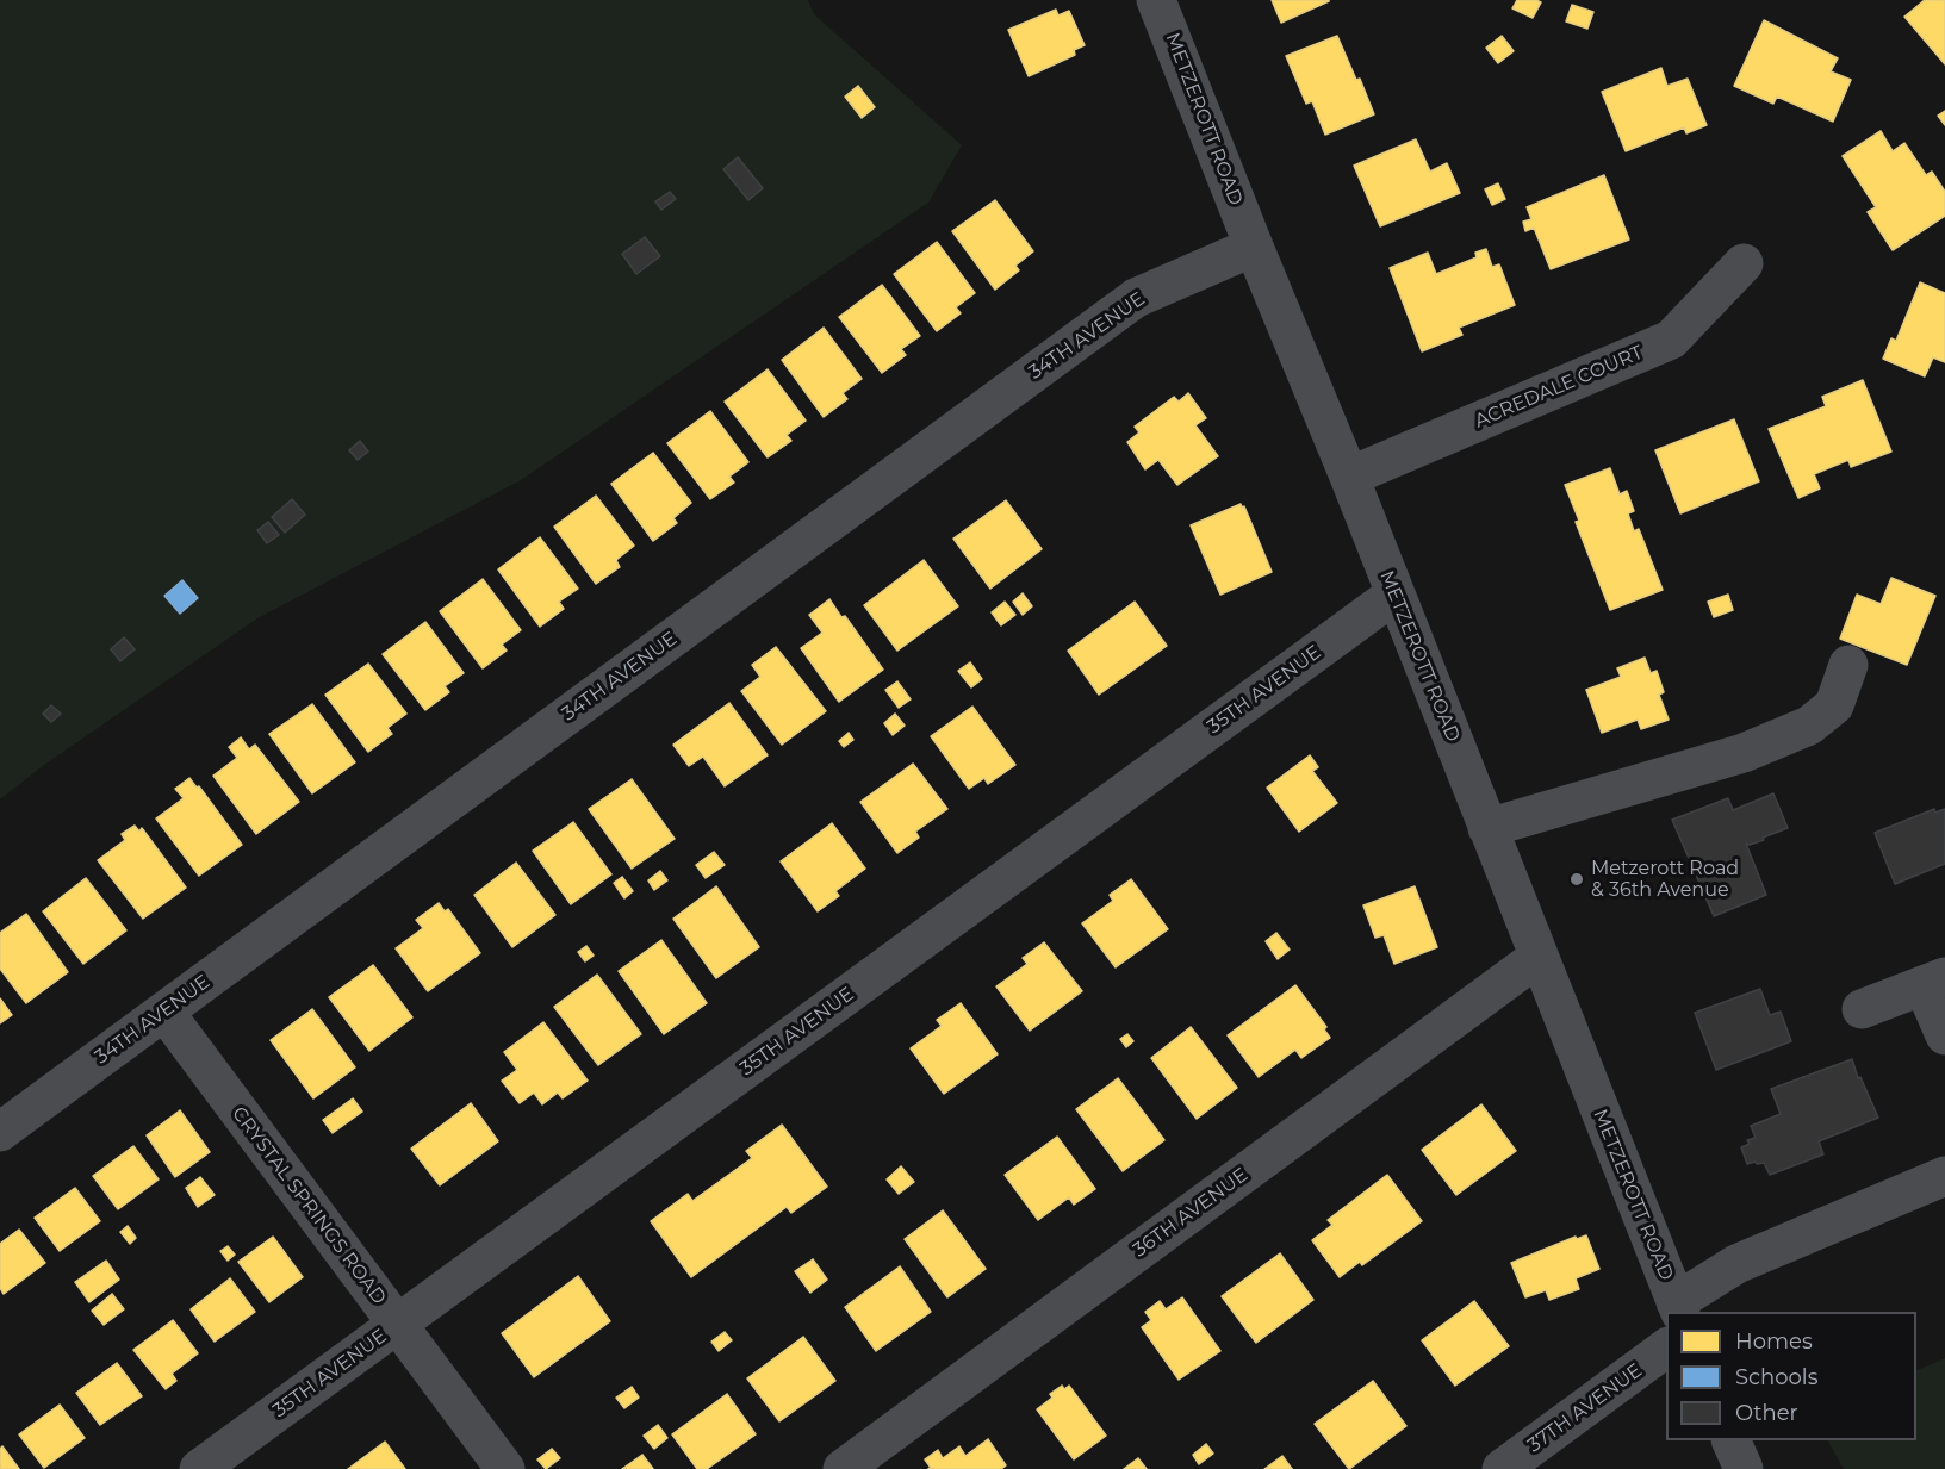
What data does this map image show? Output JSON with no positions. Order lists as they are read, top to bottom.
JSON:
{
  "streets": {
    "street": [
      "METZEROTT ROAD",
      "34TH AVENUE",
      "ACREDALE COURT",
      "35TH AVENUE",
      "CRYSTAL SPRINGS ROAD",
      "36TH AVENUE",
      "37TH AVENUE"
    ]
  },
  "crossings": [
    ["METZEROTT ROAD", "34TH AVENUE"],
    ["METZEROTT ROAD", "ACREDALE COURT"],
    ["METZEROTT ROAD", "35TH AVENUE"],
    ["METZEROTT ROAD", "36TH AVENUE"],
    ["34TH AVENUE", "CRYSTAL SPRINGS ROAD"],
    ["35TH AVENUE", "CRYSTAL SPRINGS ROAD"]
  ],
  "places": ["Metzerott Road & 36th Avenue"],
  "legend": ["Homes", "Schools", "Other"]
}
